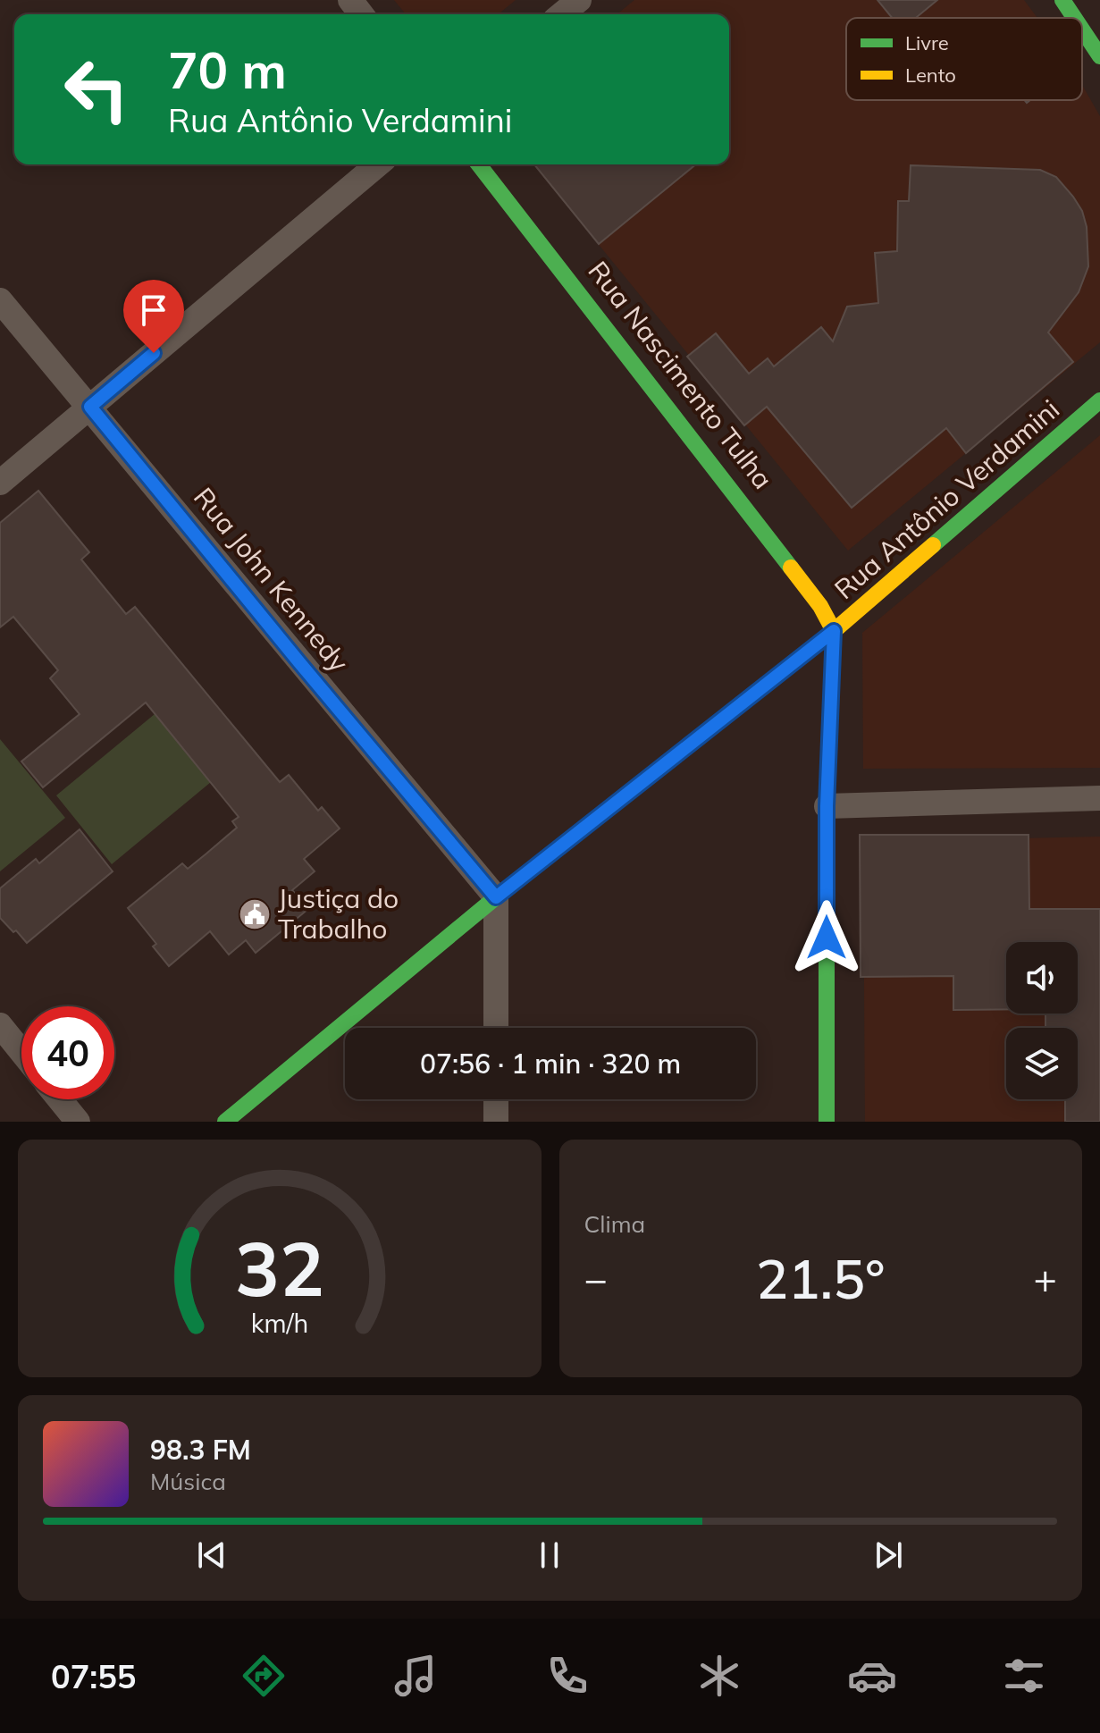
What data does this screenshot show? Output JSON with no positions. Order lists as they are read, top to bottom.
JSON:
{
  "streets": {
    "street": ["Rua Nascimento Tulha", "Rua Antônio Verdamini", "Rua John Kennedy"]
  },
  "crossings": [
    ["Rua Nascimento Tulha", "Rua Antônio Verdamini"],
    ["Rua Antônio Verdamini", "Rua John Kennedy"]
  ],
  "places": {
    "public building": ["Justiça do Trabalho"]
  },
  "legend": ["Livre", "Lento"],
  "page": {
    "turn": ["70 m", "Rua Antônio Verdamini"],
    "limit": "40",
    "trip": "07:56 · 1 min · 320 m",
    "tile": "Clima",
    "heat": ["−", "21.5°", "+"],
    "song": ["98.3 FM", "Música"],
    "tabs": "07:55",
    "gauge": ["32", "km/h"]
  }
}
